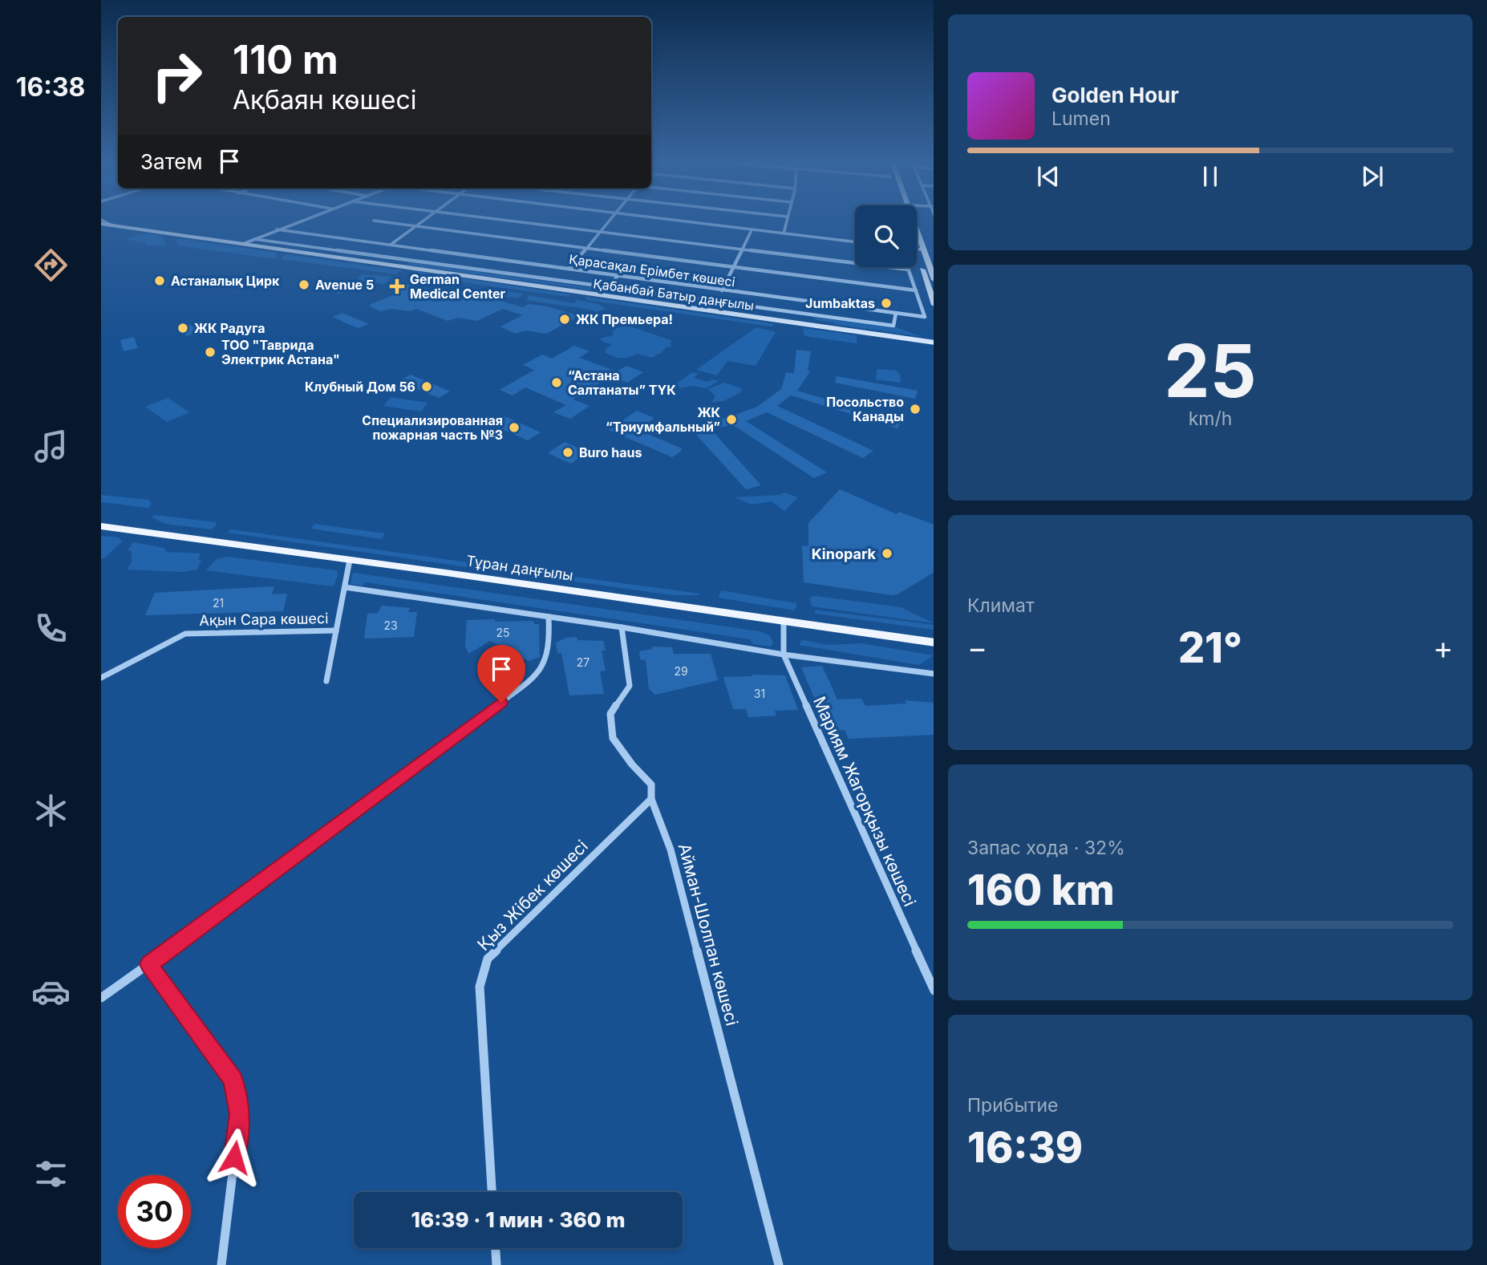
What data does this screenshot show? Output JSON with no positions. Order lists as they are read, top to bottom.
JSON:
{
  "streets": {
    "main road": ["Қабанбай Батыр даңғылы", "Тұран даңғылы"],
    "street": [
      "Қарасақал Ерімбет көшесі",
      "Ақын Сара көшесі",
      "Мариям Жагорқызы көшесі",
      "Қыз Жібек көшесі",
      "Айман-Шолпан көшесі"
    ]
  },
  "crossings": [
    ["Тұран даңғылы", "Мариям Жагорқызы көшесі"],
    ["Қыз Жібек көшесі", "Айман-Шолпан көшесі"]
  ],
  "places": {
    "other": [
      "Астаналық Цирк",
      "Avenue 5",
      "Jumbaktas",
      "ЖК Премьера!",
      "ЖК Радуга",
      "ТОО \"Таврида Электрик Астана\"",
      "“Астана Салтанаты” ТҮК",
      "Клубный Дом 56",
      "Посольство Канады",
      "ЖК “Триумфальный”",
      "Специализированная пожарная часть №3",
      "Buro haus",
      "Kinopark"
    ],
    "health": ["German Medical Center"]
  },
  "house_numbers": [
    "21",
    "23",
    "25",
    "27",
    "29",
    "31"
  ],
  "page": {
    "tabs": "16:38",
    "turn": ["110 m", "Ақбаян көшесі"],
    "song": ["Golden Hour", "Lumen"],
    "then": "Затем",
    "tile": [
      ["25", "km/h"],
      "Климат",
      ["Запас хода · 32%", "160 km"],
      ["Прибытие", "16:39"]
    ],
    "heat": ["−", "21°", "+"],
    "limit": "30",
    "trip": "16:39 · 1 мин · 360 m"
  }
}
